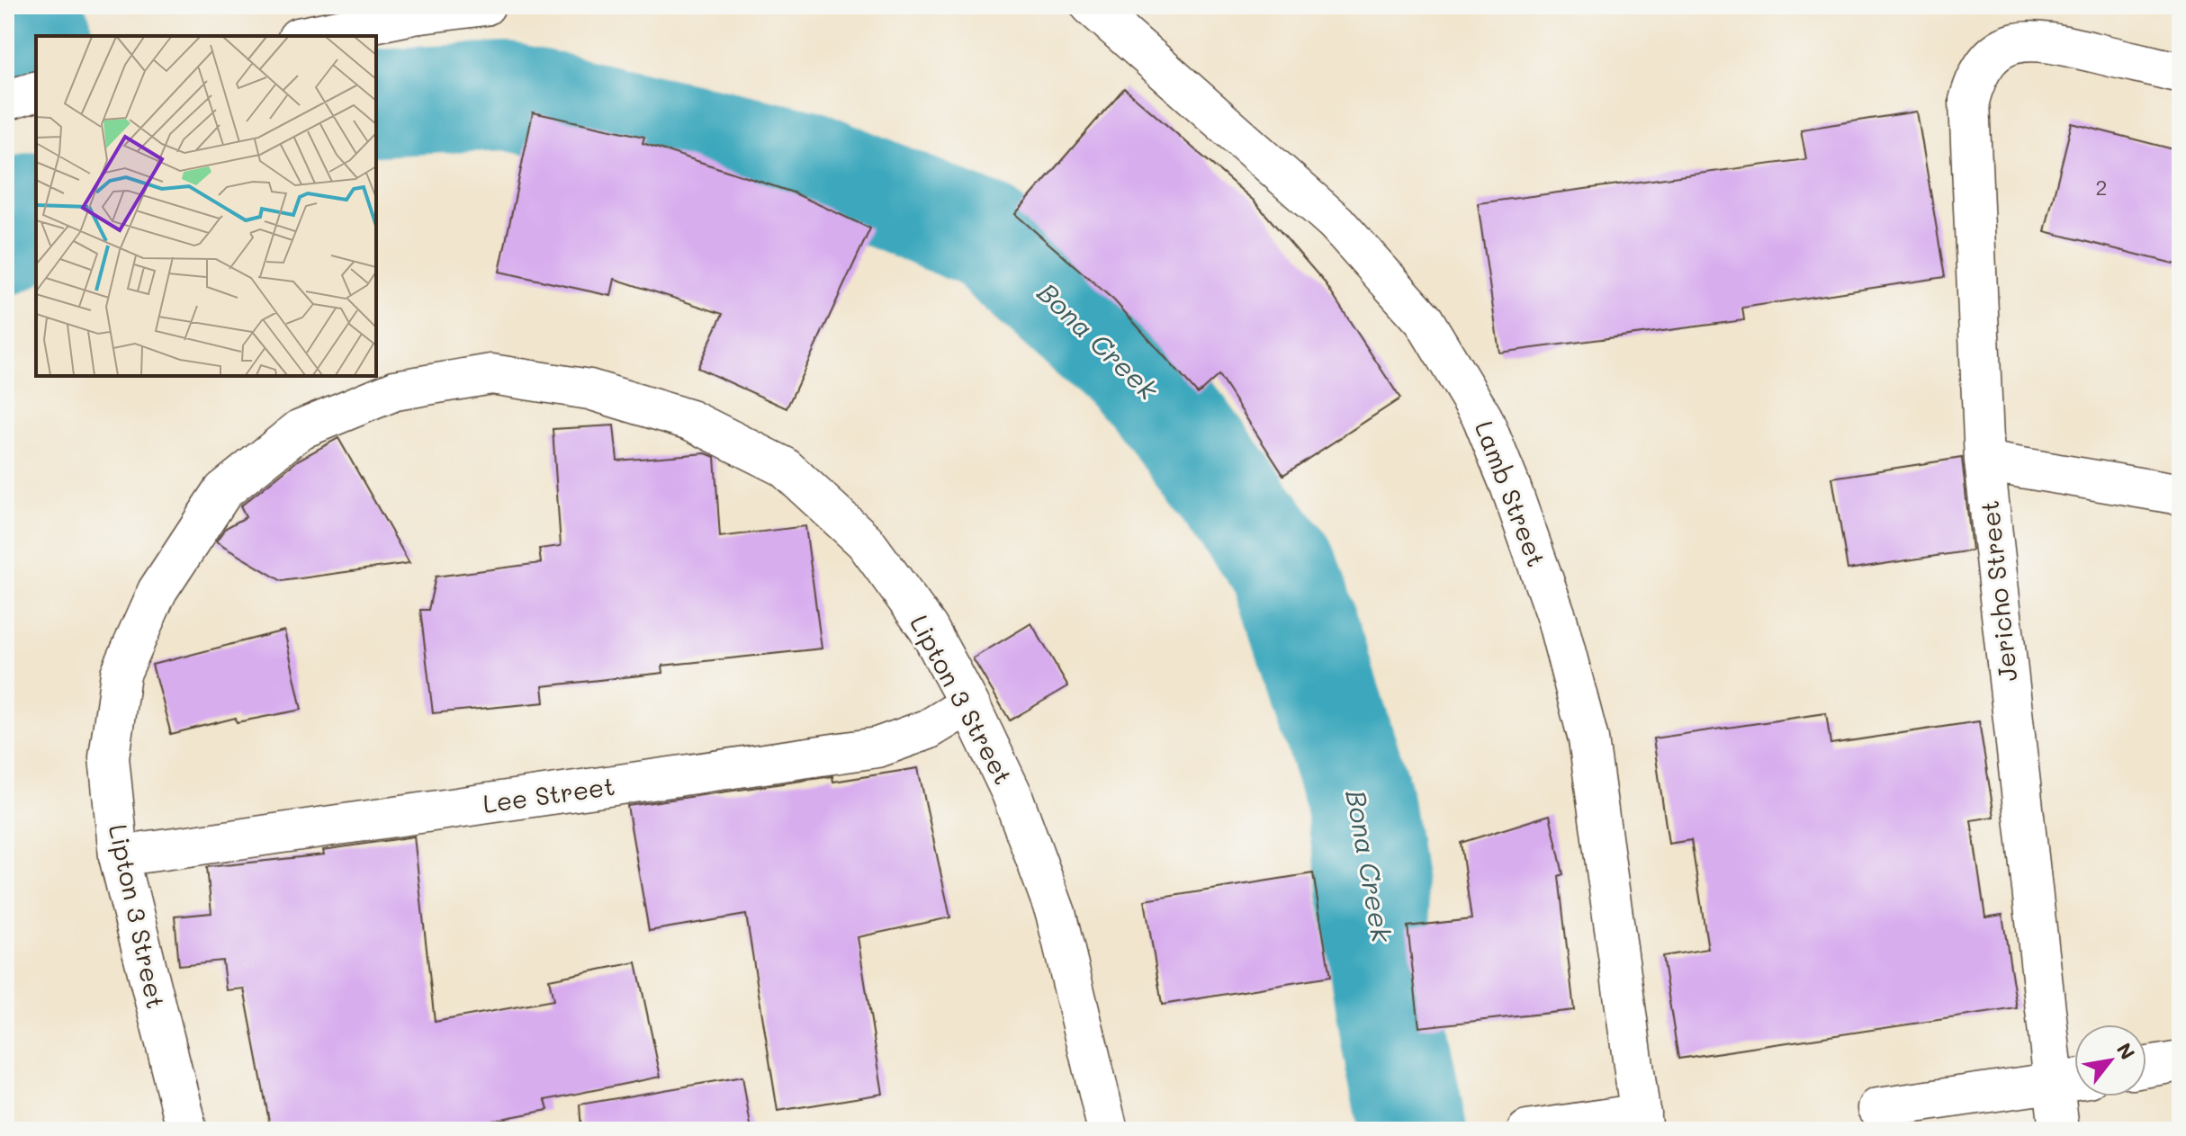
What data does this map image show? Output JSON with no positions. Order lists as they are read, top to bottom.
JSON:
{
  "streets": {
    "street": [
      "Lamb Street",
      "Jericho Street",
      "Lipton 3 Street",
      "Lee Street"
    ]
  },
  "crossings": [
    ["Lipton 3 Street", "Lee Street"]
  ],
  "water": ["Bona Creek"],
  "house_numbers": ["2"],
  "north": "top right"
}
